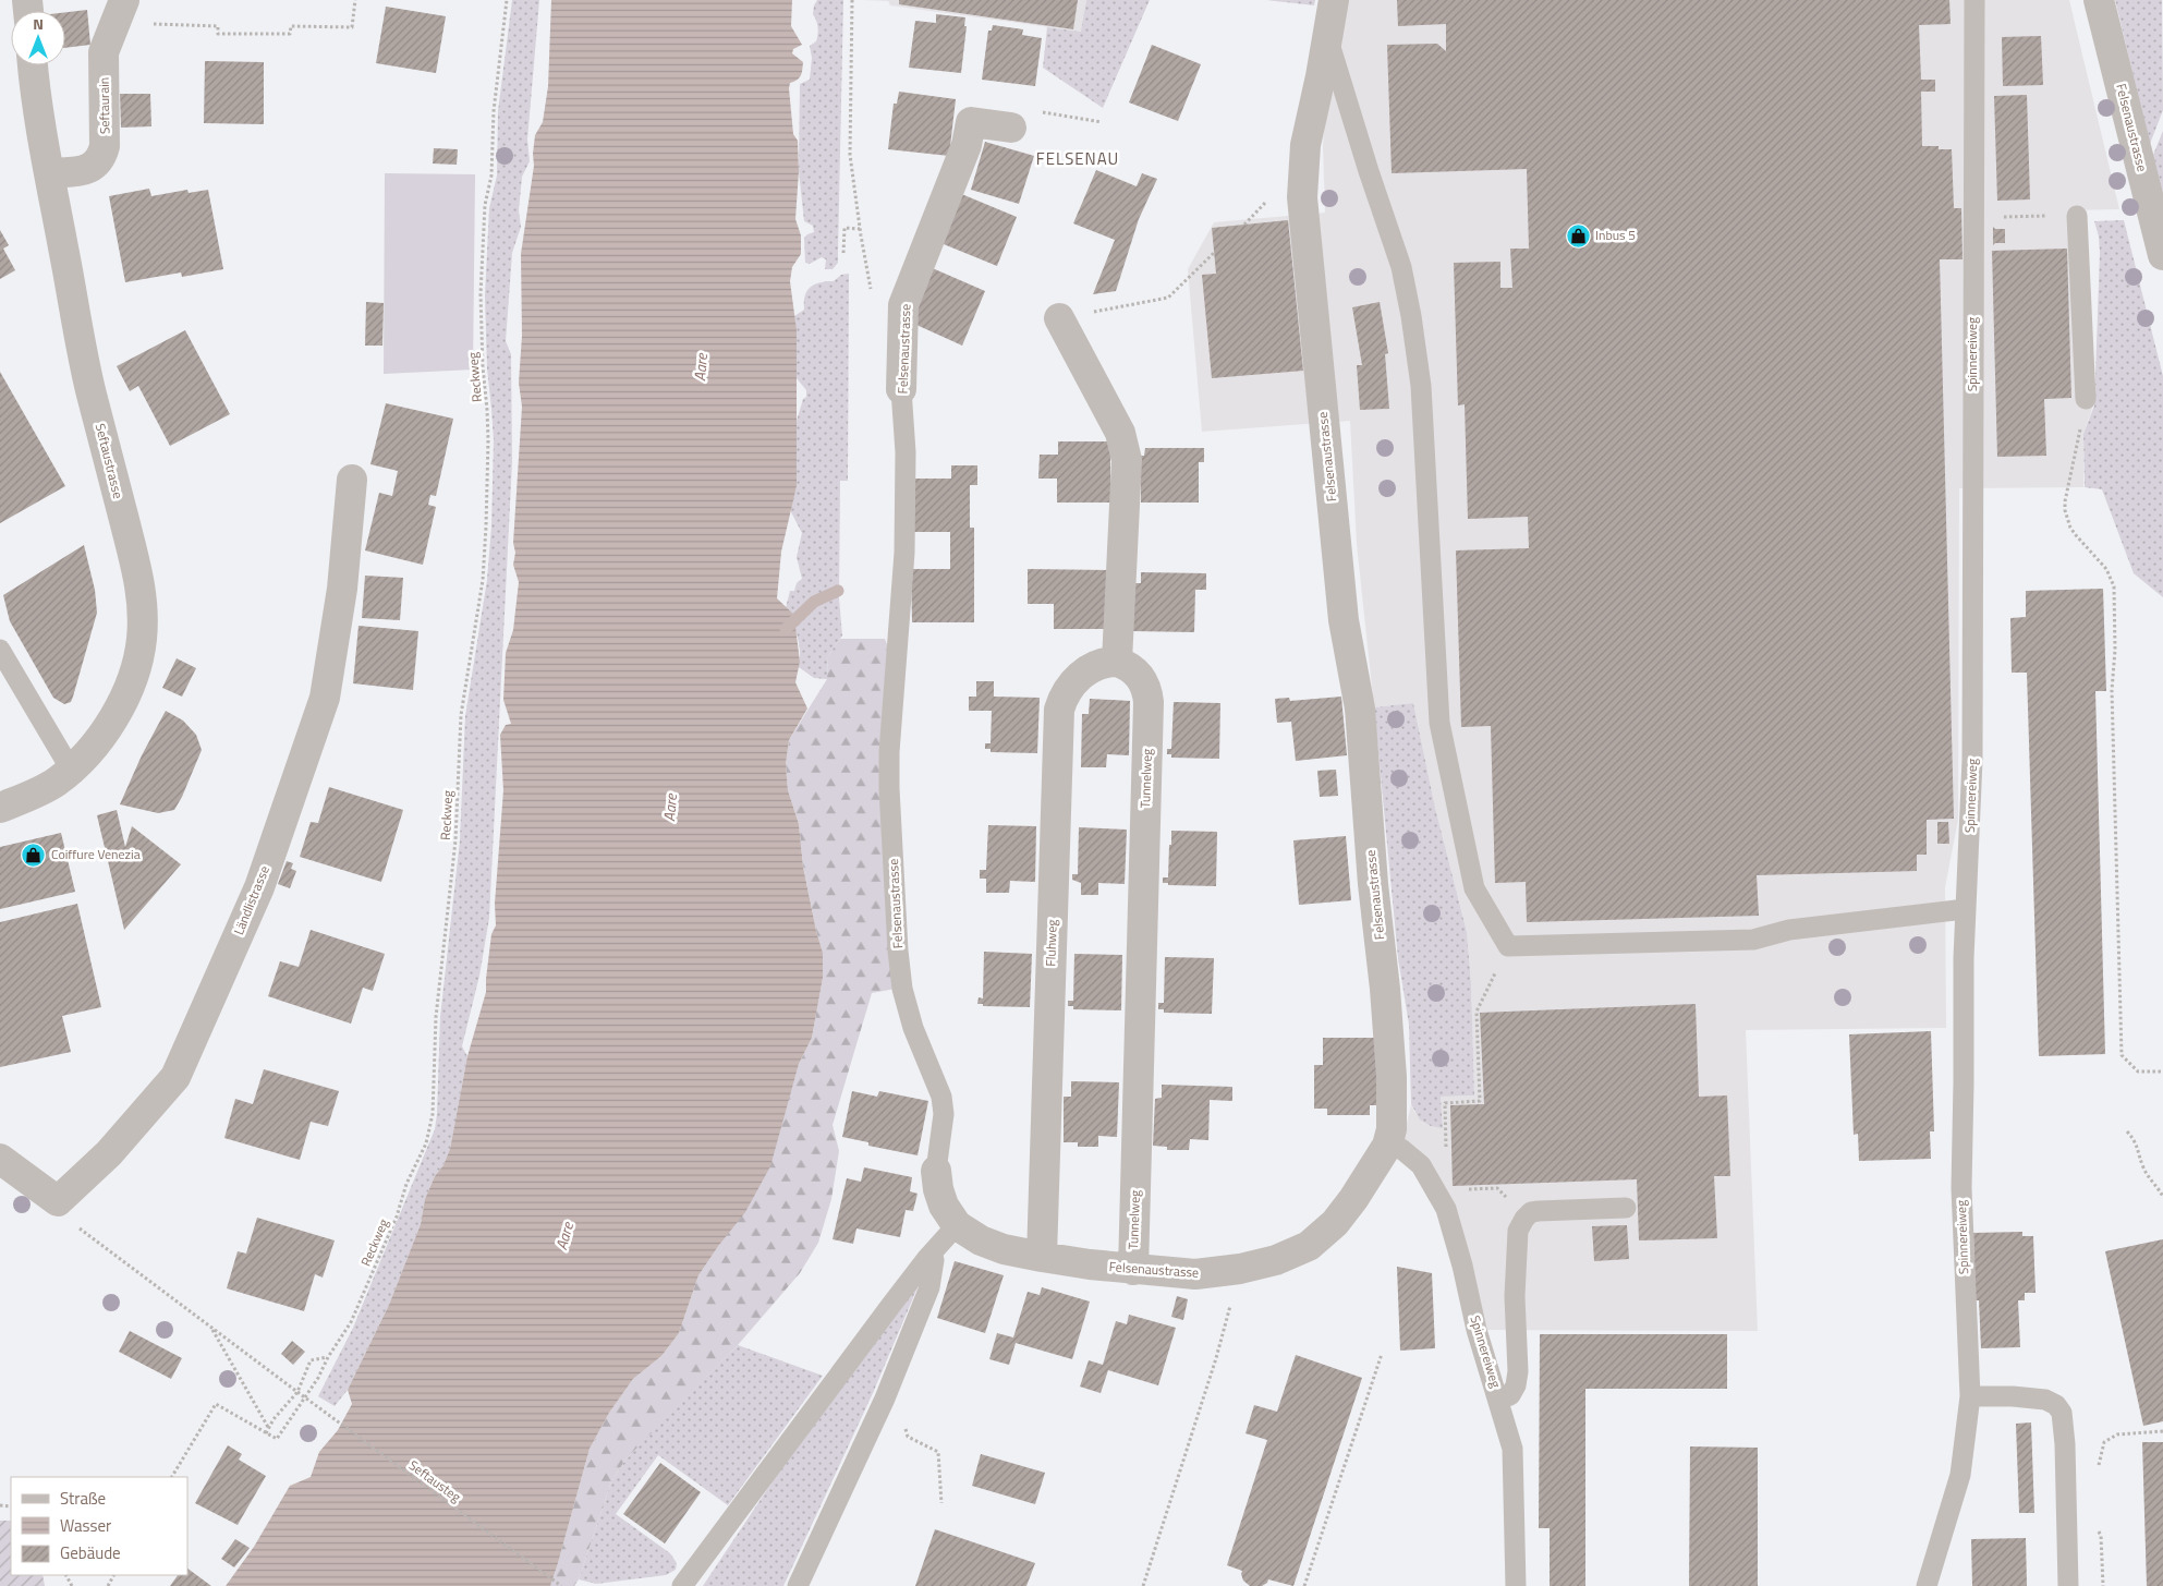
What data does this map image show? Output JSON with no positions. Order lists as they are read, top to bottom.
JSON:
{
  "streets": {
    "street": [
      "Seftaurain",
      "Felsenaustrasse",
      "Seftaustrasse",
      "Tunnelweg",
      "Ländlistrasse",
      "Fluhweg"
    ],
    "lane": ["Spinnereiweg"],
    "path": ["Reckweg", "Seftausteg"]
  },
  "crossings": [
    ["Seftaurain", "Seftaustrasse"],
    ["Felsenaustrasse", "Spinnereiweg"],
    ["Felsenaustrasse", "Tunnelweg"],
    ["Felsenaustrasse", "Fluhweg"],
    ["Tunnelweg", "Fluhweg"],
    ["Ländlistrasse", "Seftausteg"]
  ],
  "districts": ["FELSENAU"],
  "water": ["Aare"],
  "places": {
    "shop": ["Inbus 5", "Coiffure Venezia"]
  },
  "legend": ["Straße", "Wasser", "Gebäude"],
  "north": "top"
}
